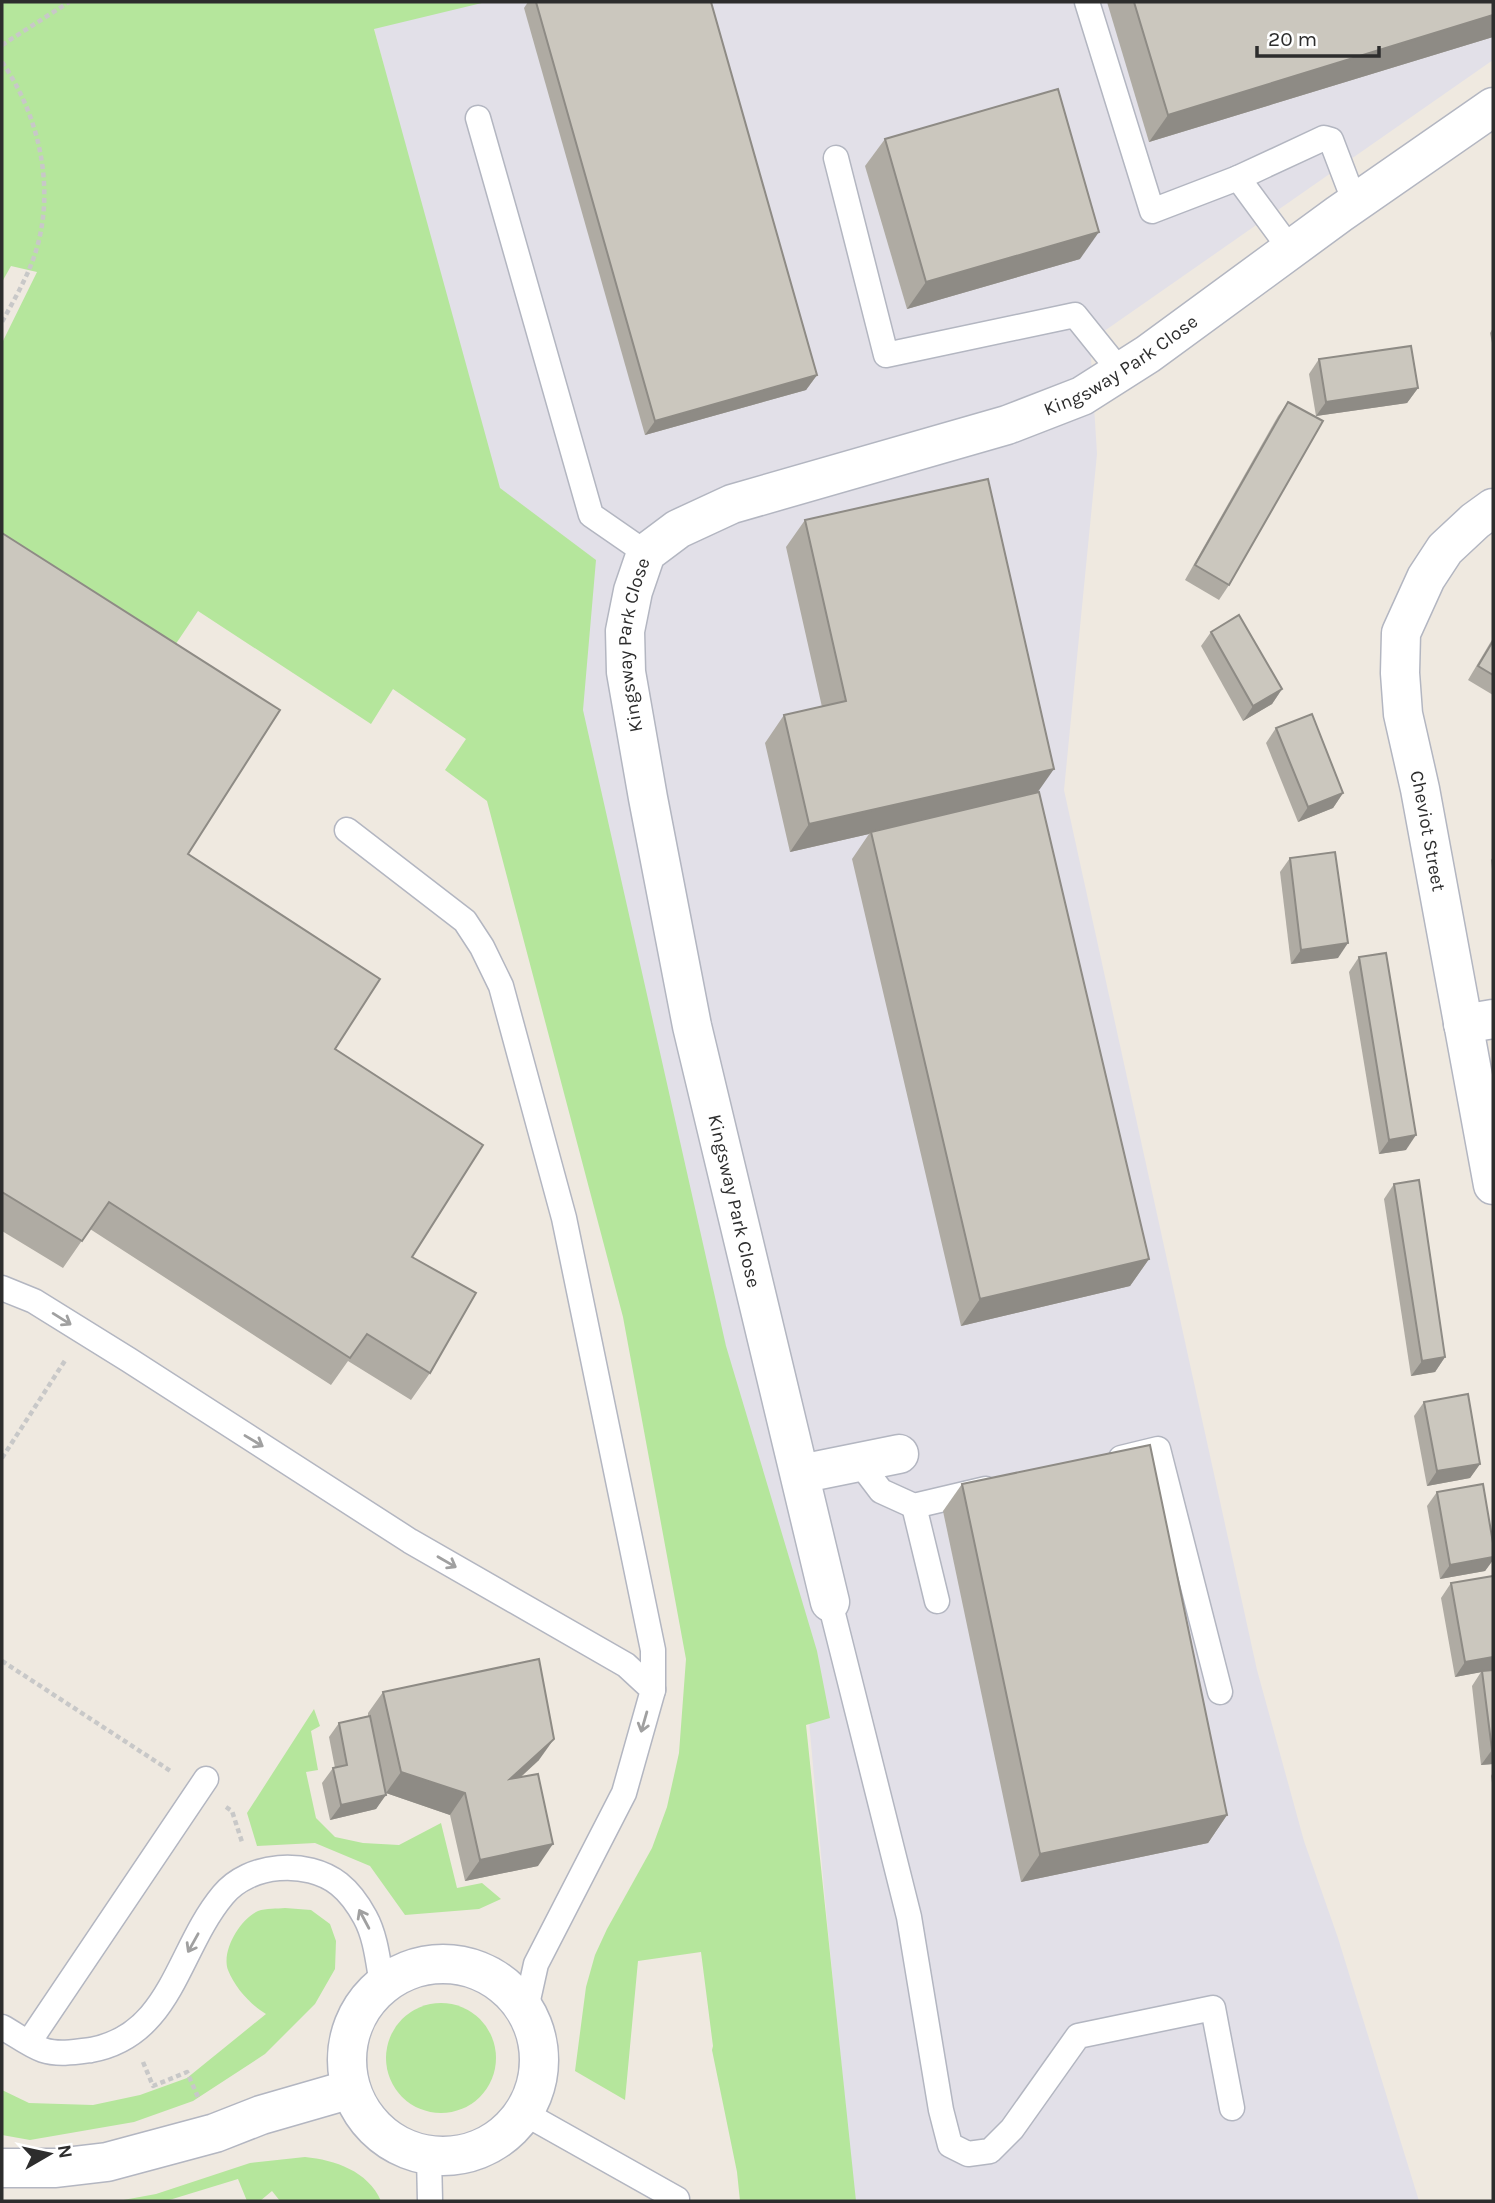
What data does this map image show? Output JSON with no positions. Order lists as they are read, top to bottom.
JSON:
{
  "streets": {
    "street": ["Kingsway Park Close", "Cheviot Street"]
  },
  "scale_bar": "20 m",
  "north": "right"
}
